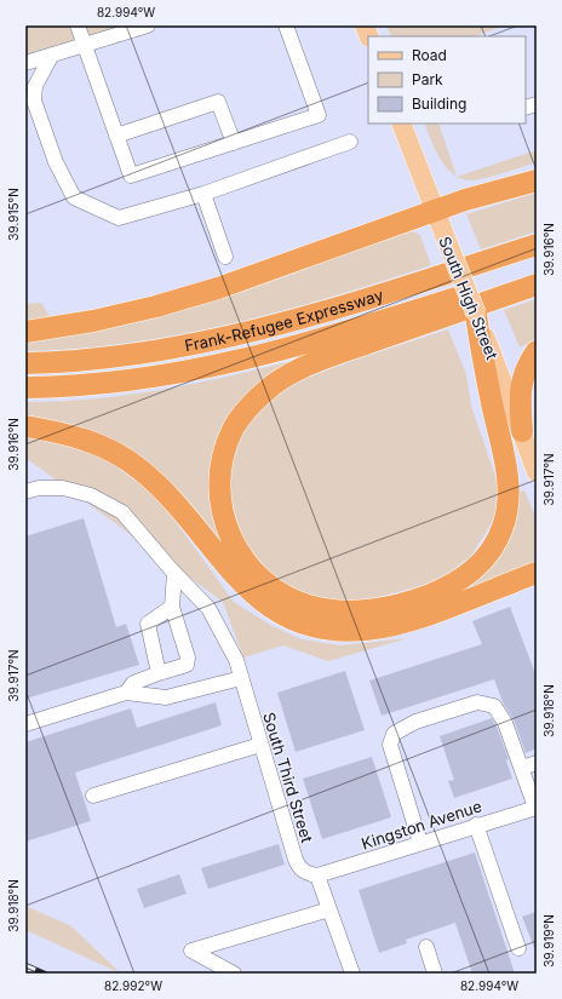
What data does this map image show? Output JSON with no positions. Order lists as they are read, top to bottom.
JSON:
{
  "streets": {
    "highway": ["Frank-Refugee Expressway"],
    "main road": ["South High Street"],
    "street": ["South Third Street", "Kingston Avenue"]
  },
  "crossings": [
    ["South Third Street", "Kingston Avenue"]
  ],
  "legend": ["Road", "Park", "Building"],
  "coordinates": [
    "82.994°W",
    "39.915°N",
    "39.916°N",
    "39.917°N",
    "39.918°N",
    "39.919°N",
    "82.992°W"
  ]
}
